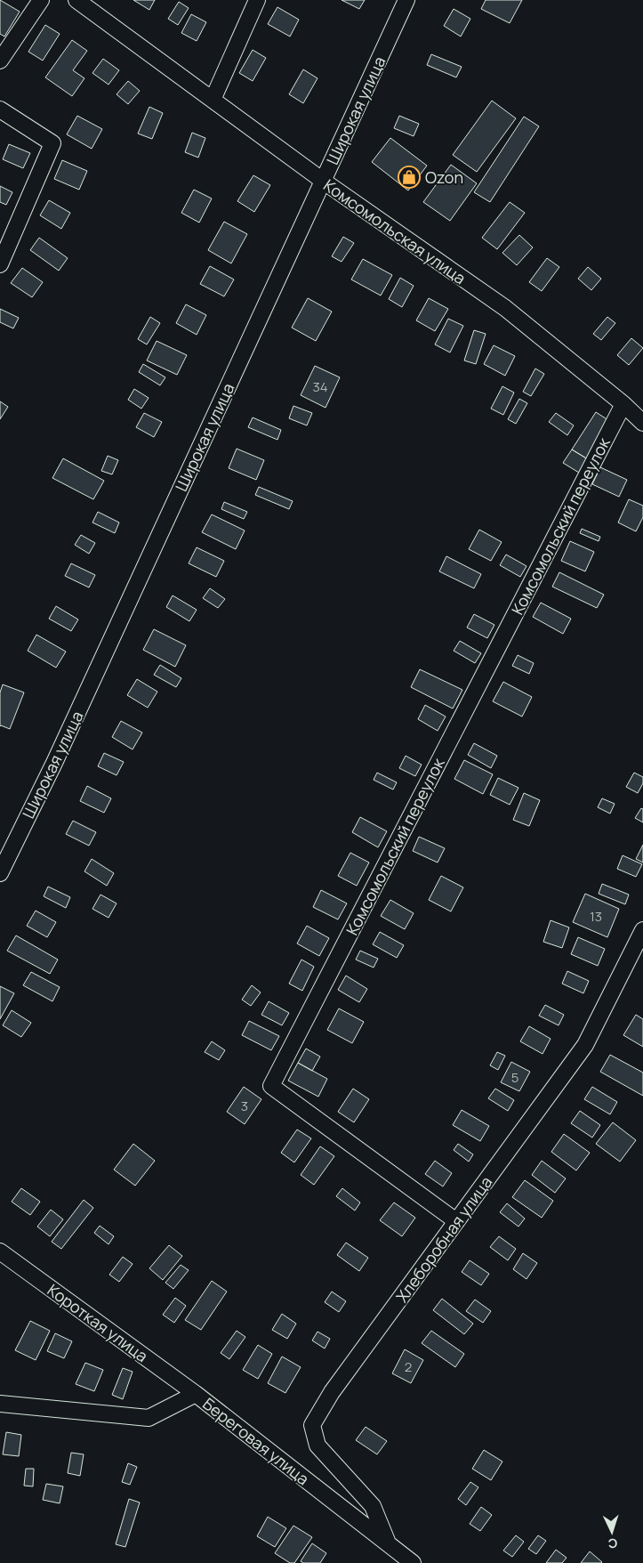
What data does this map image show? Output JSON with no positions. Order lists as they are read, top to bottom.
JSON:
{
  "streets": {
    "street": [
      "Широкая улица",
      "Комсомольская улица",
      "Комсомольский переулок",
      "Хлеборобная улица",
      "Короткая улица",
      "Береговая улица"
    ]
  },
  "crossings": [
    ["Широкая улица", "Комсомольская улица"],
    ["Комсомольская улица", "Комсомольский переулок"],
    ["Комсомольский переулок", "Хлеборобная улица"],
    ["Хлеборобная улица", "Береговая улица"],
    ["Короткая улица", "Береговая улица"]
  ],
  "places": {
    "shop": ["Ozon"]
  },
  "house_numbers": [
    "34",
    "13",
    "5",
    "3",
    "2"
  ],
  "north": "bottom"
}
